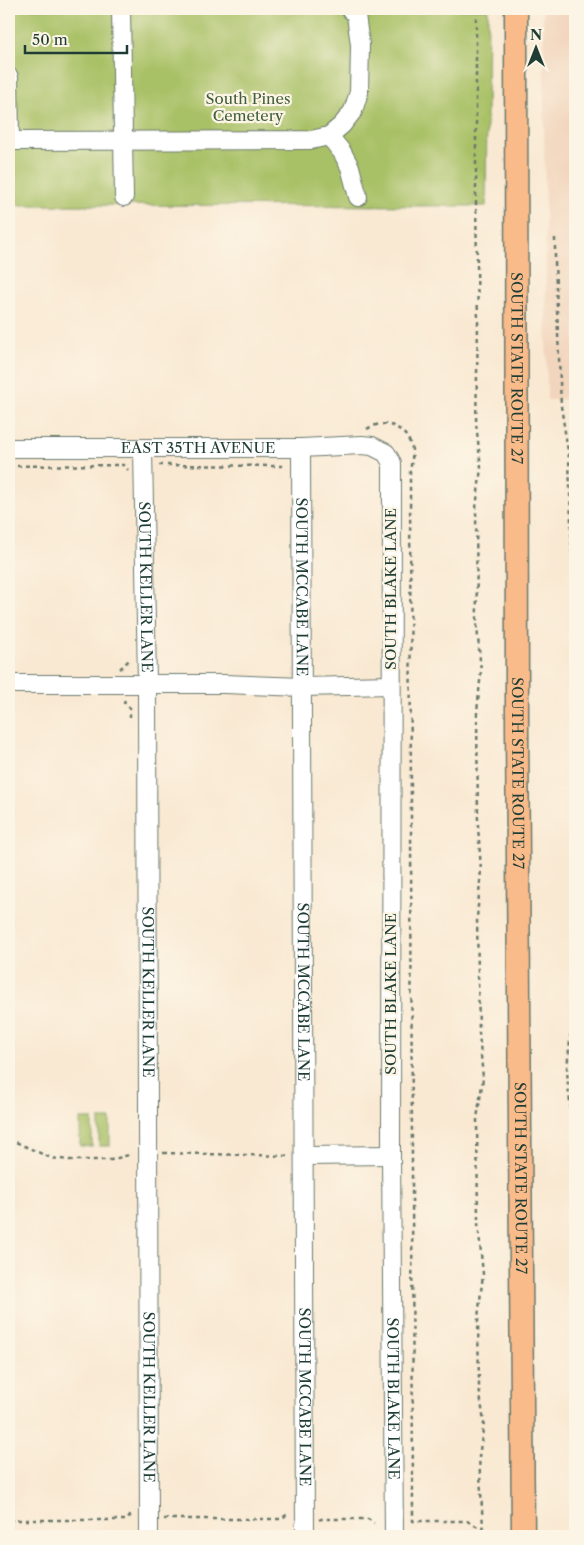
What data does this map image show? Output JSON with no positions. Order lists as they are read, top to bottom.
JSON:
{
  "streets": {
    "main road": ["SOUTH STATE ROUTE 27"],
    "street": [
      "EAST 35TH AVENUE",
      "SOUTH KELLER LANE",
      "SOUTH MCCABE LANE",
      "SOUTH BLAKE LANE"
    ]
  },
  "crossings": [
    ["EAST 35TH AVENUE", "SOUTH KELLER LANE"],
    ["EAST 35TH AVENUE", "SOUTH MCCABE LANE"],
    ["EAST 35TH AVENUE", "SOUTH BLAKE LANE"]
  ],
  "parks": ["South Pines Cemetery"],
  "scale_bar": "50 m",
  "north": "top"
}
